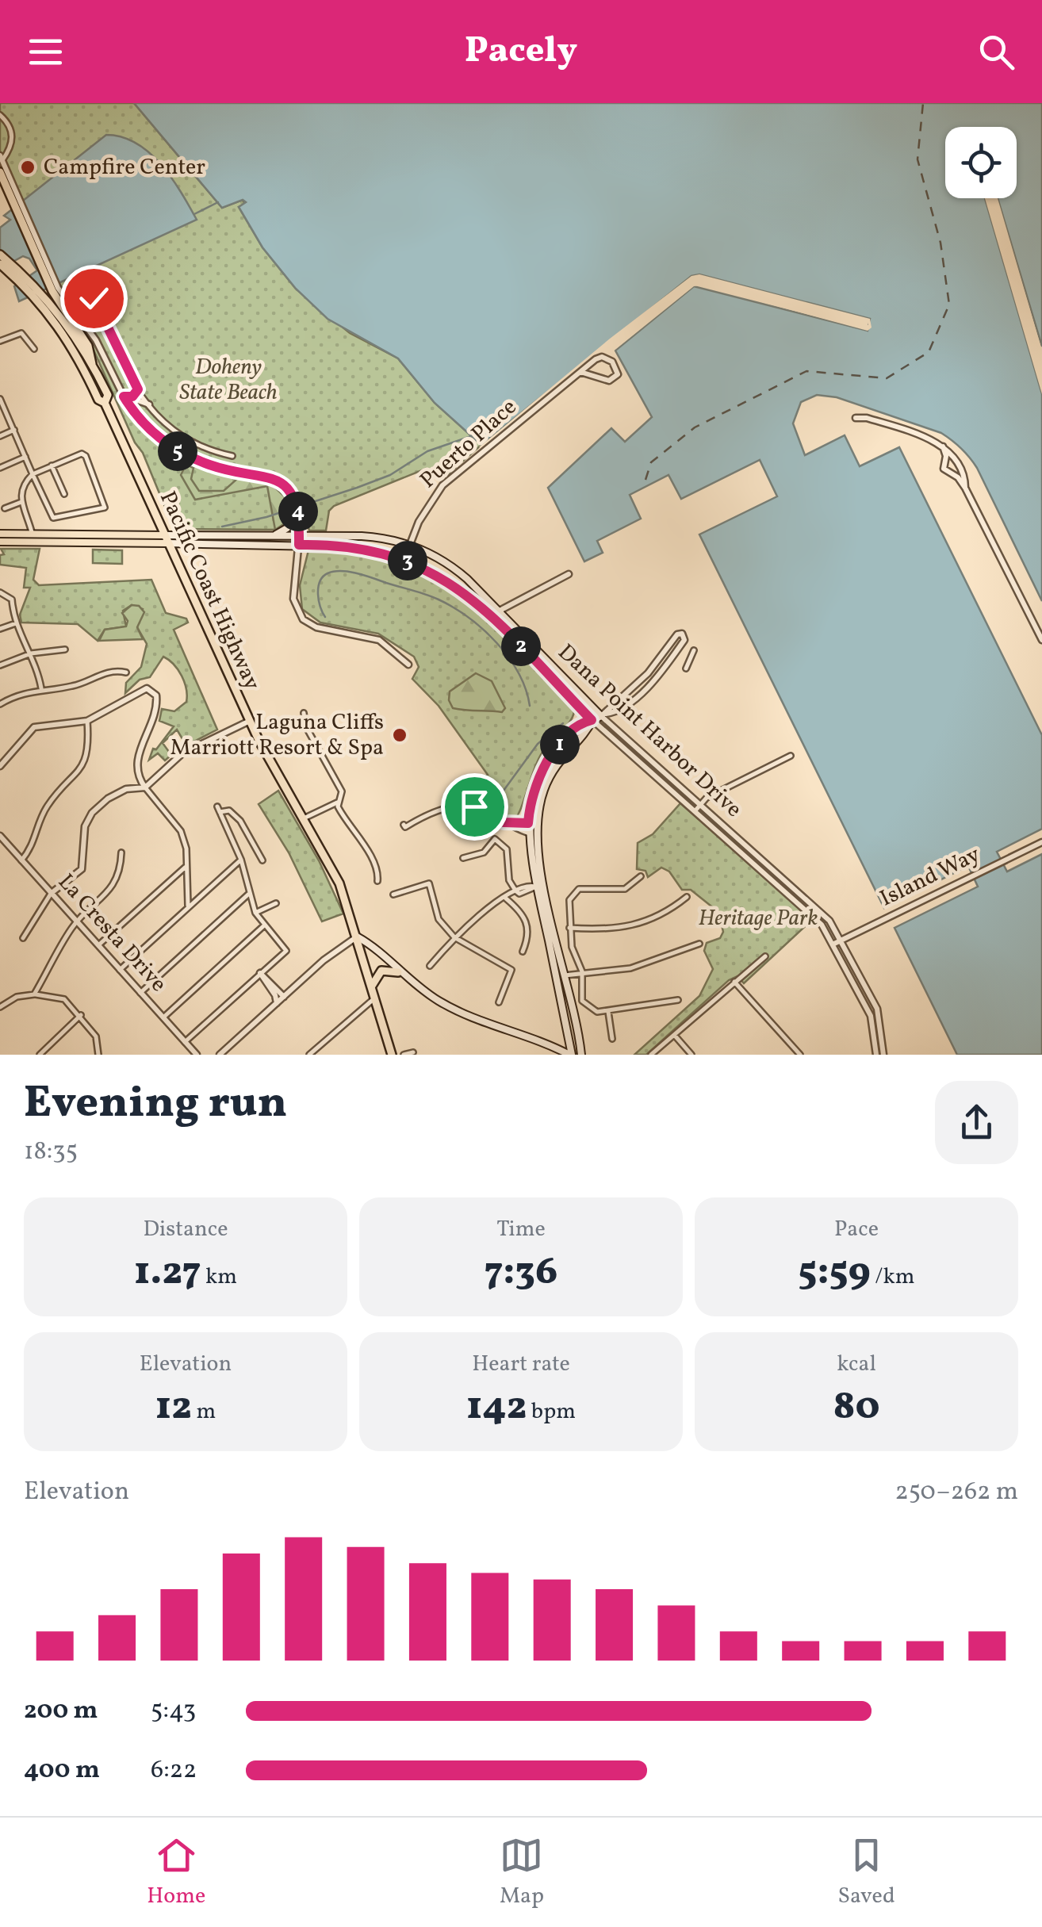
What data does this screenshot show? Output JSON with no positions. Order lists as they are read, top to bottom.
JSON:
{
  "streets": {
    "highway": ["Pacific Coast Highway"],
    "main road": ["Dana Point Harbor Drive"],
    "street": ["Puerto Place", "Island Way", "La Cresta Drive"]
  },
  "crossings": [
    ["Puerto Place", "Dana Point Harbor Drive"],
    ["Pacific Coast Highway", "Dana Point Harbor Drive"],
    ["Dana Point Harbor Drive", "Island Way"]
  ],
  "parks": ["Doheny State Beach", "Heritage Park"],
  "places": ["Campfire Center", "Laguna Cliffs Marriott Resort & Spa"],
  "page": {
    "header": "Pacely",
    "pins": [
      "5",
      "4",
      "3",
      "2",
      "1"
    ],
    "heading": ["Evening run", "18:35"],
    "stats": [
      ["Distance", "1.27 km"],
      ["Time", "7:36"],
      ["Pace", "5:59 /km"],
      ["Elevation", "12 m"],
      ["Heart rate", "142 bpm"],
      ["kcal", "80"]
    ],
    "chart": ["Elevation", "250–262 m"],
    "list": [
      {
        "name": "200 m",
        "note": "5:43"
      },
      {
        "name": "400 m",
        "note": "6:22"
      }
    ],
    "tabs": ["Home", "Map", "Saved"]
  }
}
